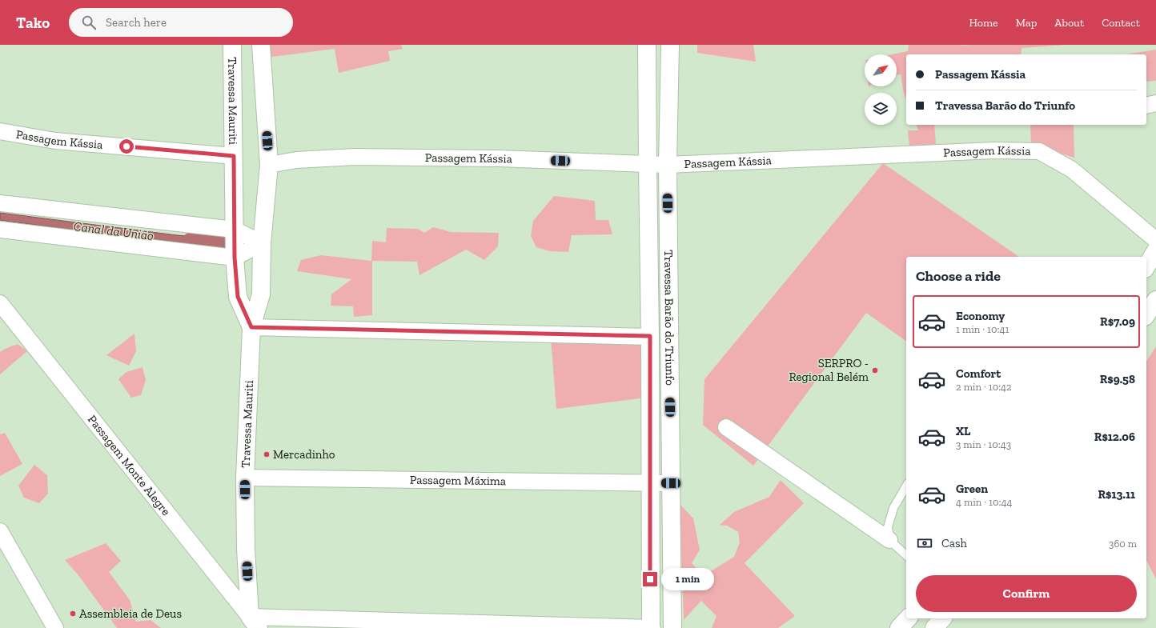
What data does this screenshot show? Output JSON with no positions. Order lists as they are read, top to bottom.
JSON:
{
  "streets": {
    "street": [
      "Travessa Mauriti",
      "Passagem Kássia",
      "Travessa Barão do Triunfo",
      "Passagem Monte Alegre",
      "Passagem Máxima"
    ]
  },
  "crossings": [
    ["Travessa Mauriti", "Passagem Kássia"],
    ["Travessa Mauriti", "Passagem Monte Alegre"],
    ["Travessa Mauriti", "Passagem Máxima"],
    ["Passagem Kássia", "Travessa Barão do Triunfo"],
    ["Travessa Barão do Triunfo", "Passagem Máxima"]
  ],
  "water": ["Canal da União"],
  "places": ["SERPRO - Regional Belém", "Mercadinho", "Assembleia de Deus"],
  "north": "top right",
  "page": {
    "header": "Tako",
    "search": "Search here",
    "nav": [
      "Home",
      "Map",
      "About",
      "Contact"
    ],
    "banner": ["Passagem Kássia", "Travessa Barão do Triunfo"],
    "heading": "Choose a ride",
    "list": [
      {
        "name": "Economy",
        "note": "1 min · 10:41",
        "value": "R$7.09"
      },
      {
        "name": "Comfort",
        "note": "2 min · 10:42",
        "value": "R$9.58"
      },
      {
        "name": "XL",
        "note": "3 min · 10:43",
        "value": "R$12.06"
      },
      {
        "name": "Green",
        "note": "4 min · 10:44",
        "value": "R$13.11"
      }
    ],
    "pay": ["Cash", "360 m"],
    "bubble": "1 min",
    "buttons": "Confirm"
  }
}
